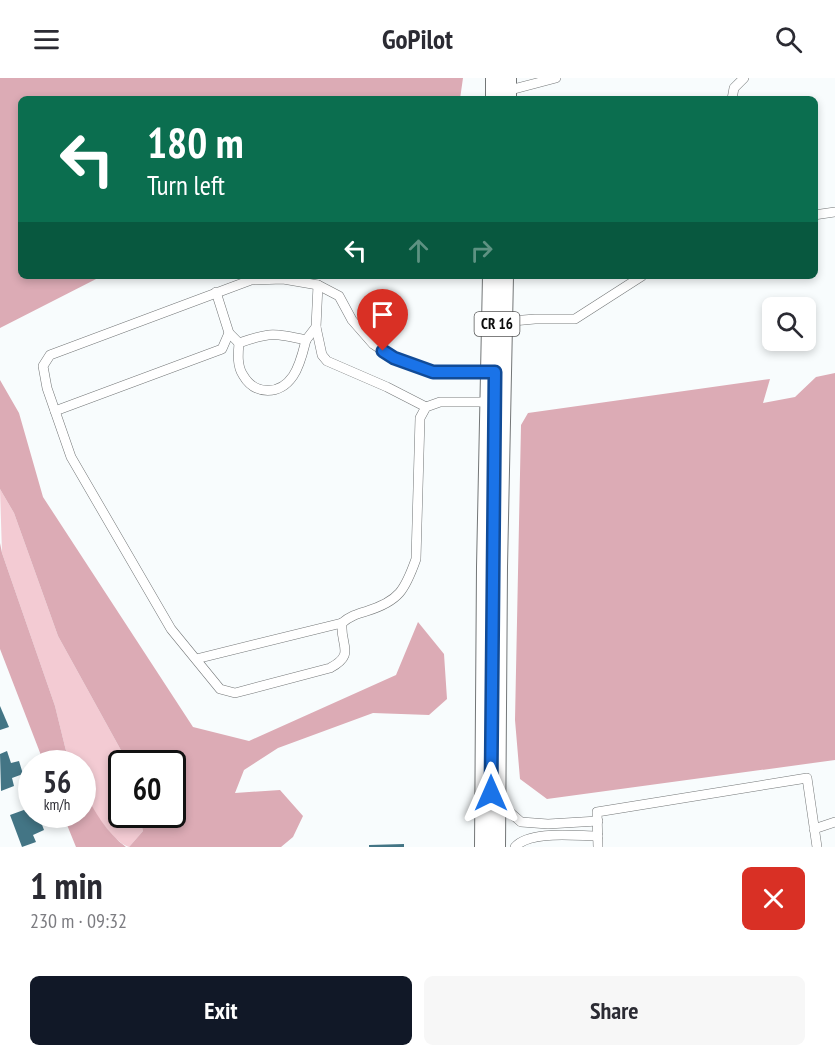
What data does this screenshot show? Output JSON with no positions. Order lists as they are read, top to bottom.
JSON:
{
  "streets": {
    "main road": ["CR 16"]
  },
  "page": {
    "header": "GoPilot",
    "turn": ["180 m", "Turn left"],
    "speed": "56 km/h",
    "limit": "60",
    "heading": ["1 min", "230 m · 09:32"],
    "buttons": ["Exit", "Share"]
  }
}
